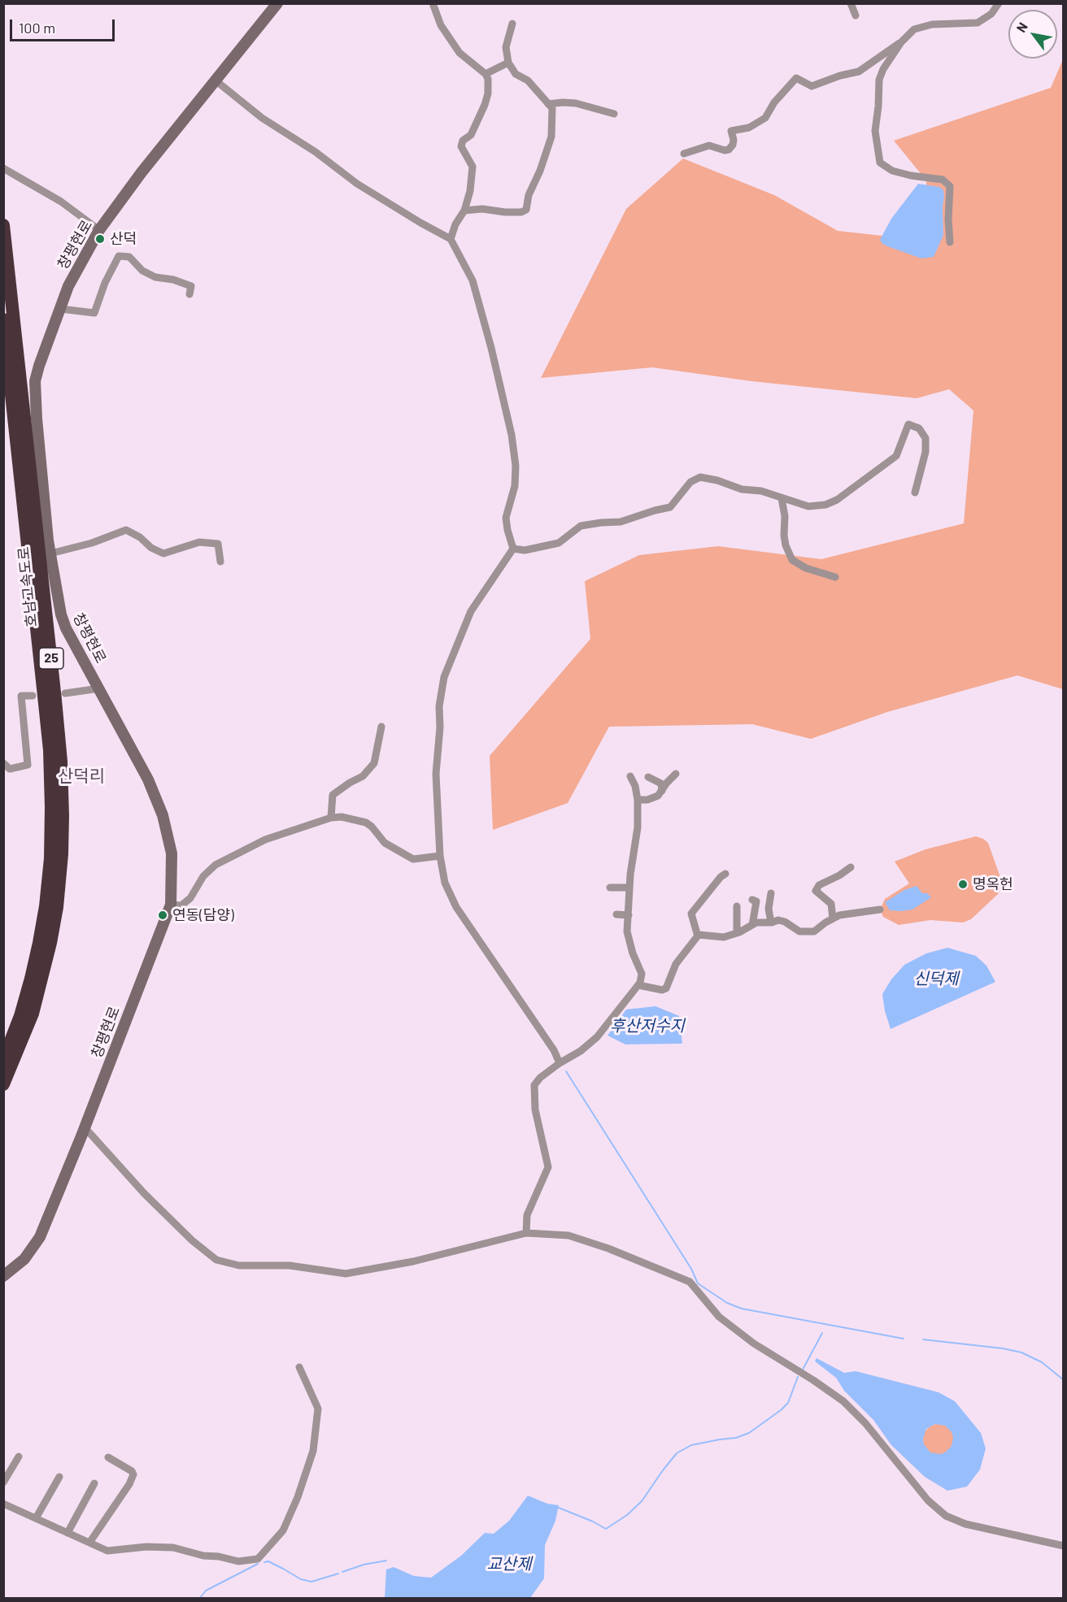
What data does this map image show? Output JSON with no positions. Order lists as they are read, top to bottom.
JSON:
{
  "streets": {
    "highway": ["호남고속도로", "25"],
    "main road": ["창평현로"]
  },
  "districts": ["산덕리"],
  "water": ["신덕제", "후산저수지", "교산제"],
  "places": ["산덕", "명옥헌", "연동(담양)"],
  "scale_bar": "100 m",
  "north": "top left"
}
